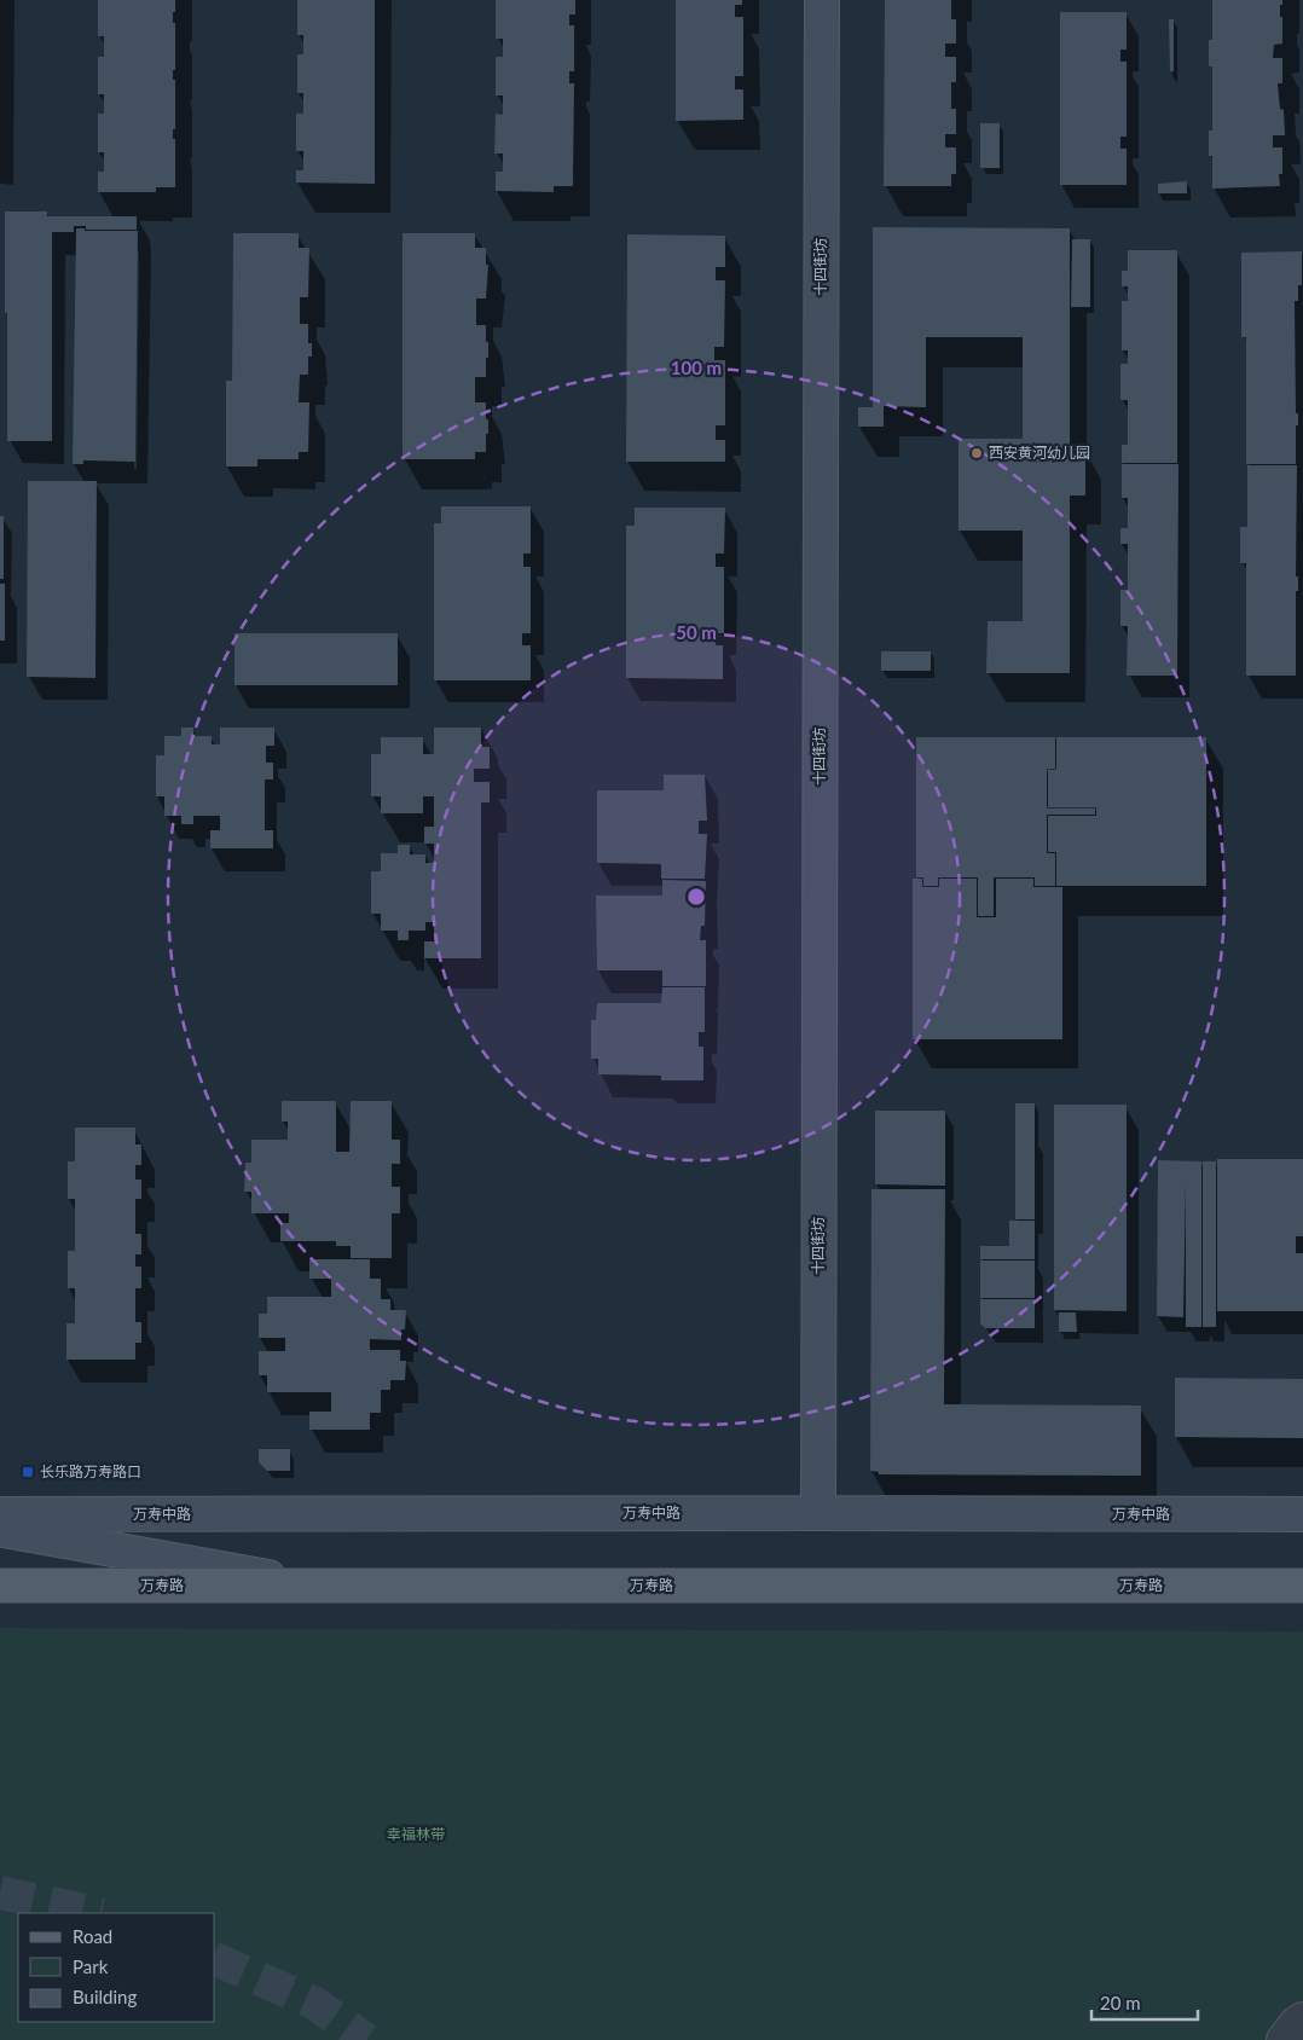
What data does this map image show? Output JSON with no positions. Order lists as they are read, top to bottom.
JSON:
{
  "streets": {
    "main road": ["十四街坊", "万寿中路", "万寿路"]
  },
  "crossings": [
    ["十四街坊", "万寿中路"]
  ],
  "parks": ["幸福林带"],
  "places": {
    "other": ["西安黄河幼儿园"],
    "transit": ["长乐路万寿路口"]
  },
  "legend": ["Road", "Park", "Building"],
  "scale_bar": "20 m",
  "rings": ["100 m", "50 m"]
}
